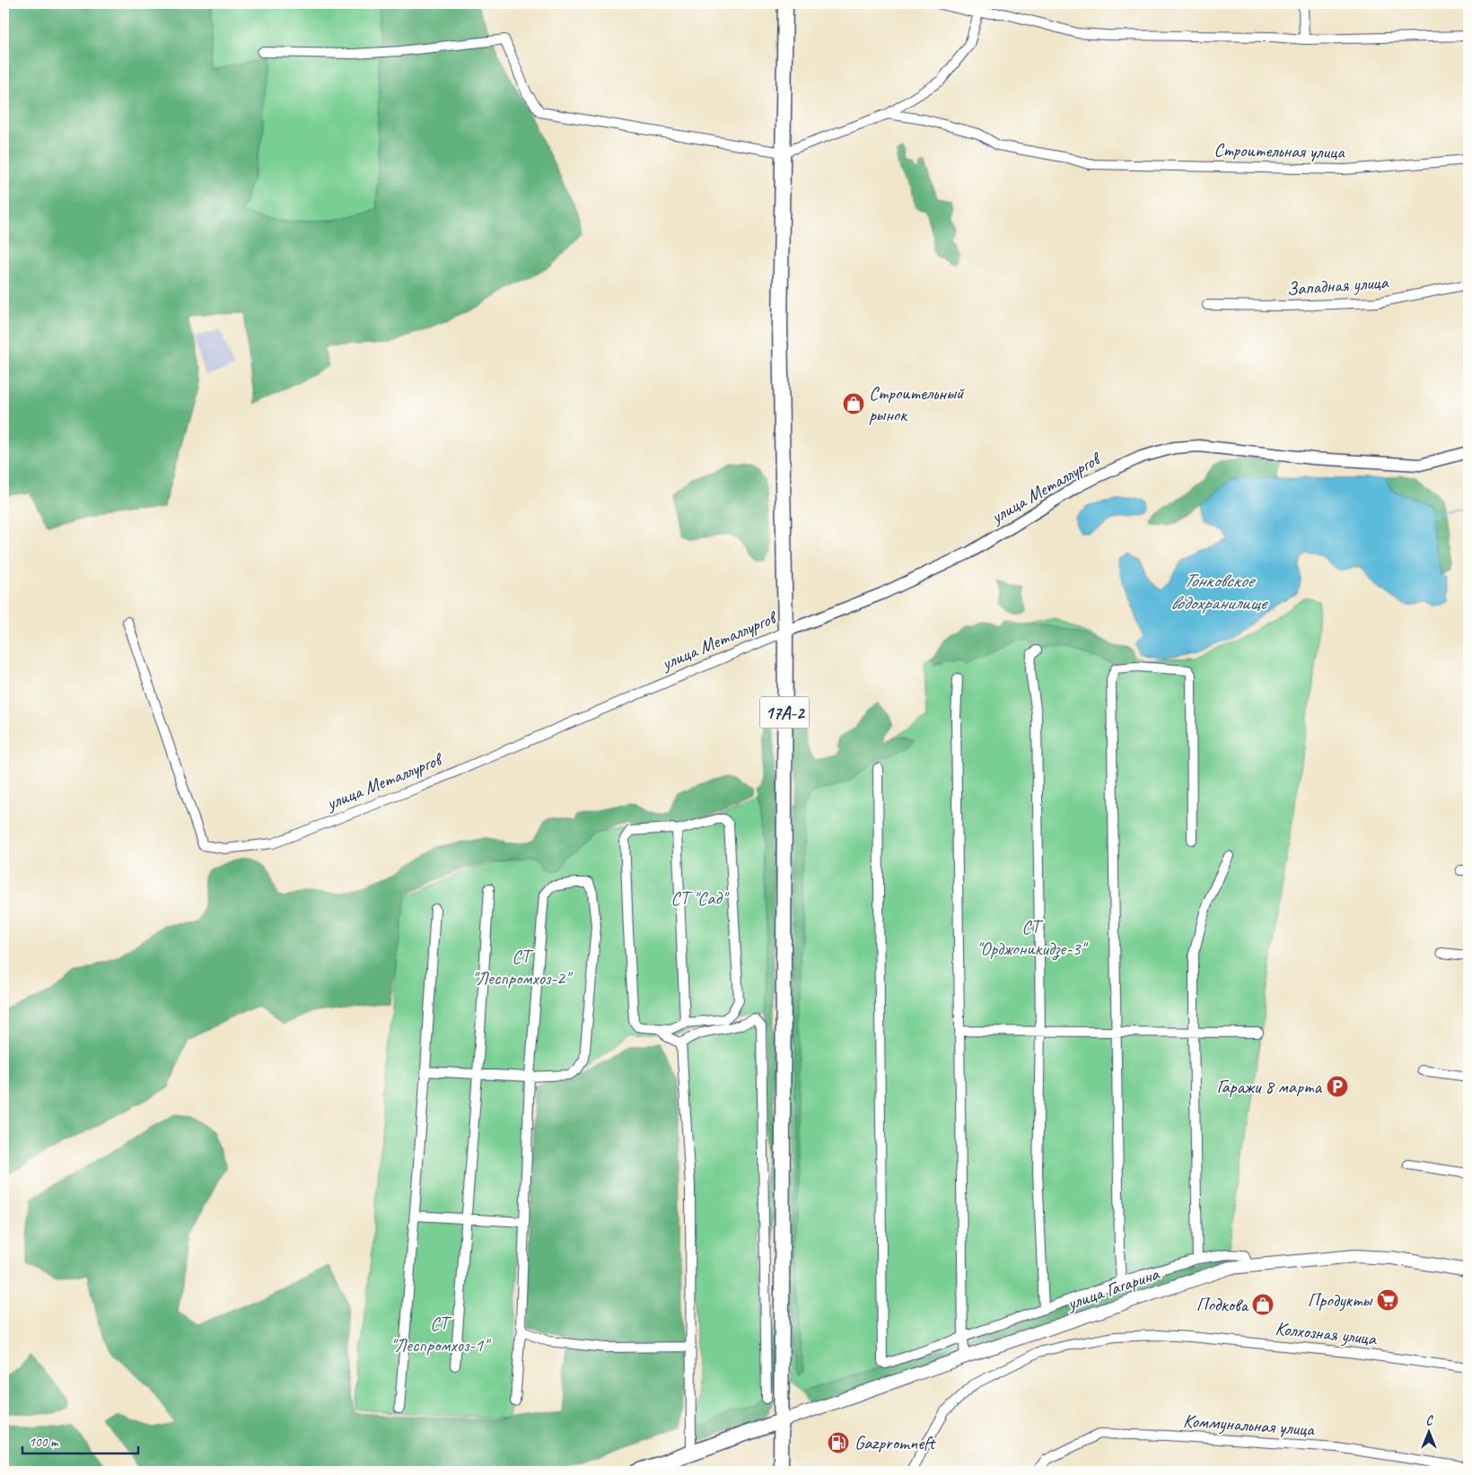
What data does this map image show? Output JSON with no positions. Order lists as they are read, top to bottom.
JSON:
{
  "streets": {
    "main road": ["17А-2", "улица Гагарина"],
    "street": [
      "Строительная улица",
      "Западная улица",
      "улица Металлургов",
      "Колхозная улица",
      "Коммунальная улица"
    ]
  },
  "crossings": [
    ["улица Металлургов", "17А-2"],
    ["17А-2", "улица Гагарина"]
  ],
  "water": ["Тонковское водохранилище"],
  "parks": [
    "СТ \"Сад\"",
    "СТ \"Орджоникидзе-3\"",
    "СТ \"Леспромхоз-2\"",
    "СТ \"Леспромхоз-1\""
  ],
  "places": {
    "shop": ["Строительный рынок", "Подкова"],
    "parking": ["Гаражи 8 марта"],
    "supermarket": ["Продукты"],
    "fuel station": ["Gazpromneft"]
  },
  "scale_bar": "100 m",
  "north": "top"
}
